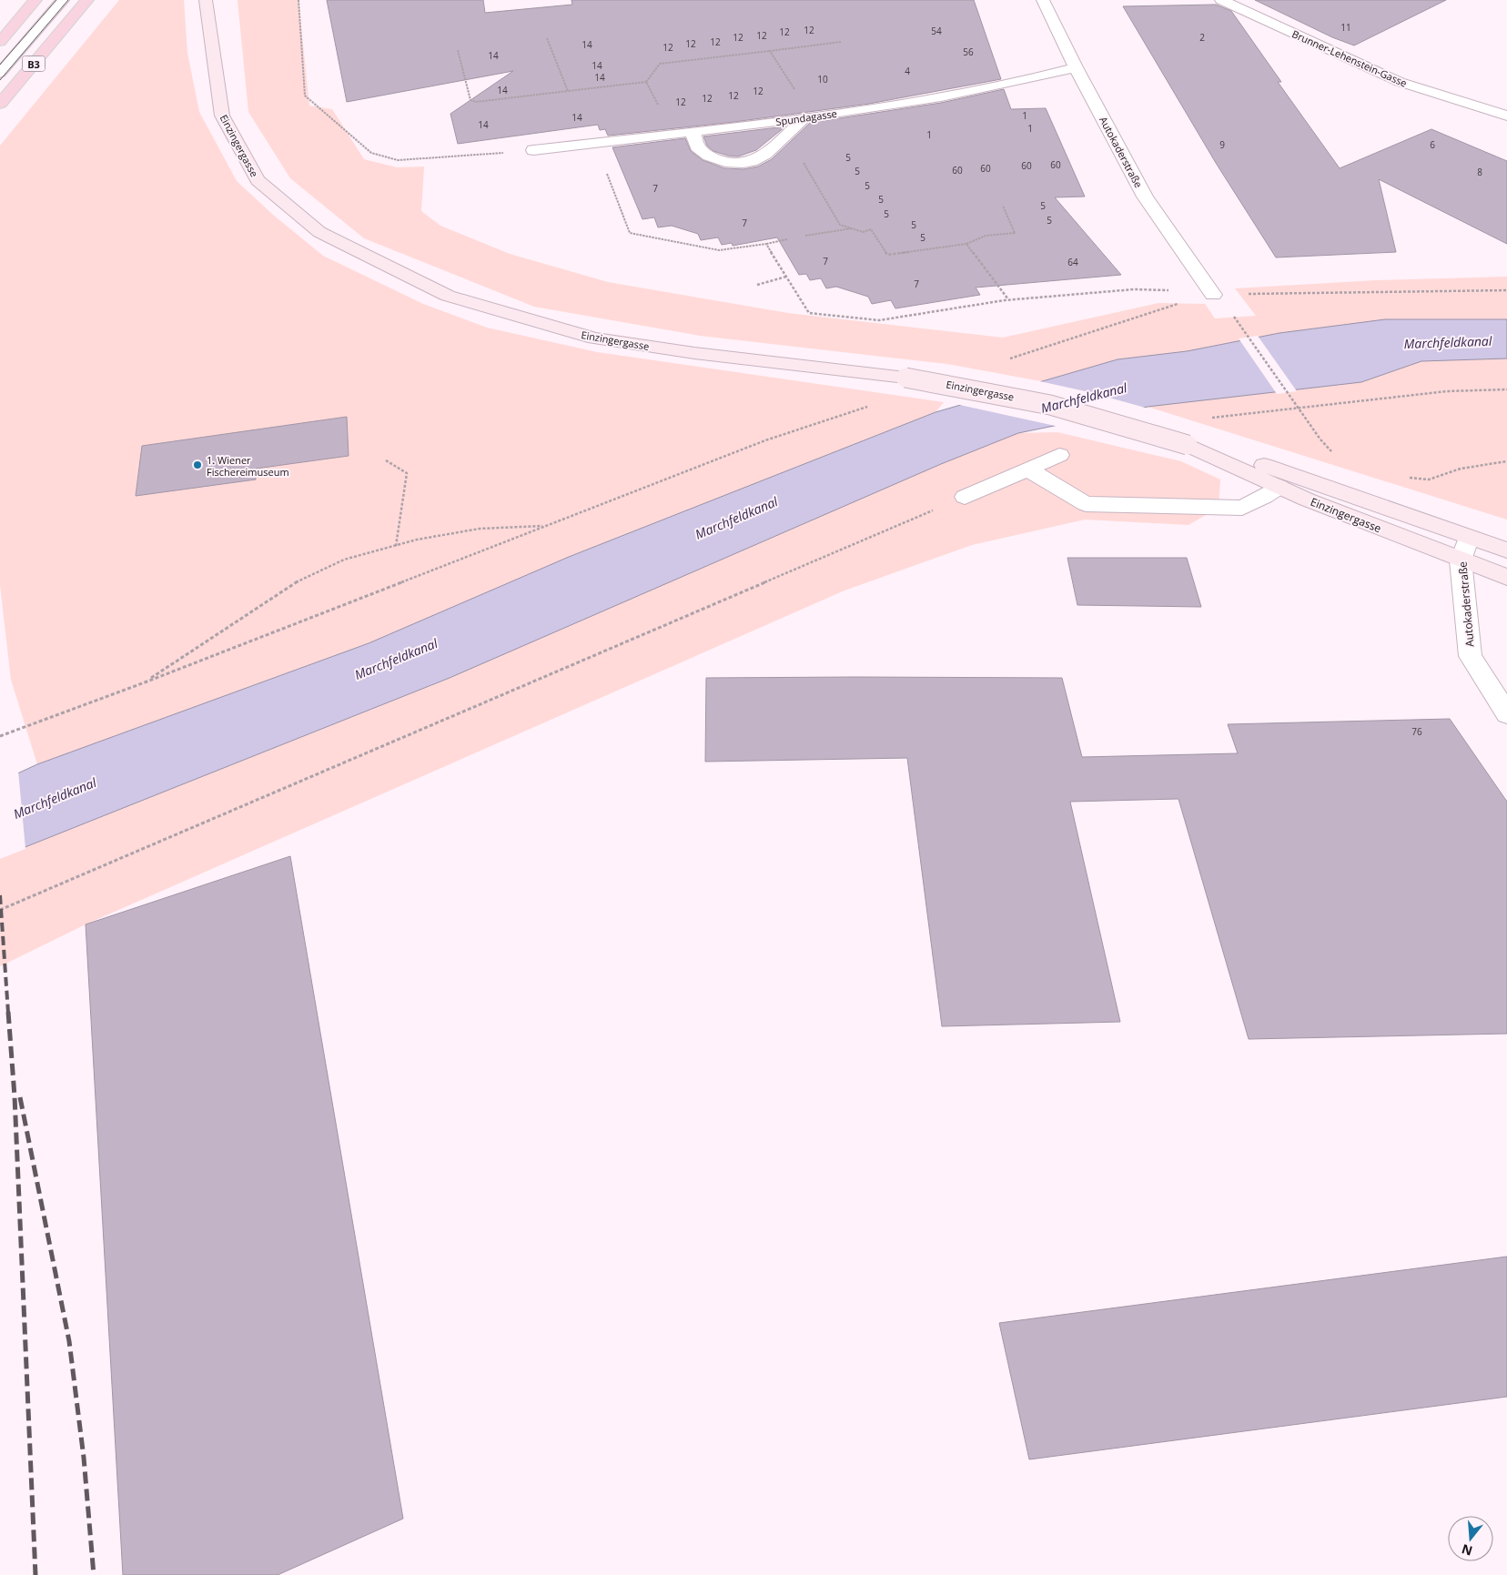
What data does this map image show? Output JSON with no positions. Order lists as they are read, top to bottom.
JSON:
{
  "streets": {
    "main road": ["B3", "Einzingergasse"],
    "street": ["Brunner-Lehenstein-Gasse", "Spundagasse", "Autokaderstraße"]
  },
  "crossings": [
    ["Spundagasse", "Autokaderstraße"],
    ["Einzingergasse", "Autokaderstraße"]
  ],
  "water": ["Marchfeldkanal"],
  "places": ["1. Wiener Fischereimuseum"],
  "house_numbers": [
    "11",
    "12",
    "54",
    "12",
    "12",
    "12",
    "2",
    "12",
    "12",
    "14",
    "12",
    "56",
    "14",
    "14",
    "4",
    "14",
    "10",
    "14",
    "12",
    "12",
    "12",
    "12",
    "1",
    "14",
    "14",
    "1",
    "1",
    "9",
    "6",
    "5",
    "60",
    "60",
    "60",
    "60",
    "5",
    "8",
    "5",
    "7",
    "5",
    "5",
    "5",
    "5",
    "7",
    "5",
    "5",
    "7",
    "64",
    "7",
    "76"
  ],
  "north": "bottom"
}
